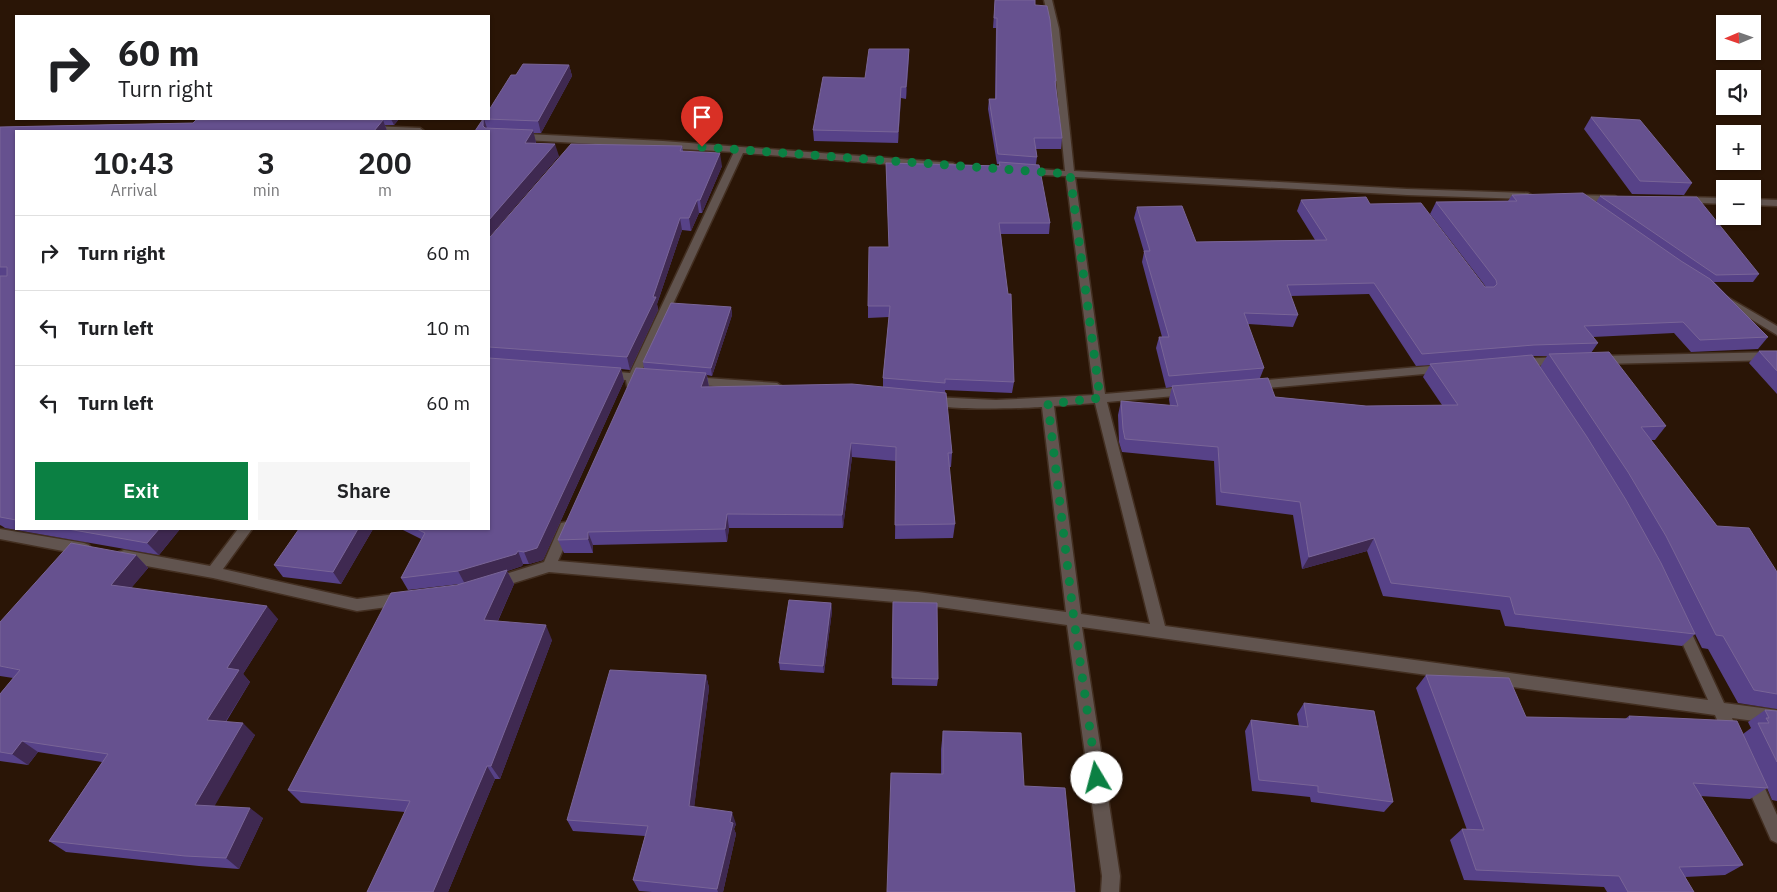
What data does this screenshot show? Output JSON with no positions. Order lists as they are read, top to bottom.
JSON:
{
  "north": "left",
  "page": {
    "map_buttons": ["+", "−"],
    "turn": ["60 m", "Turn right"],
    "eta": [
      "10:43",
      "Arrival",
      "3",
      "min",
      "200",
      "m"
    ],
    "list": [
      {
        "name": "Turn right",
        "value": "60 m"
      },
      {
        "name": "Turn left",
        "value": "10 m"
      },
      {
        "name": "Turn left",
        "value": "60 m"
      }
    ],
    "buttons": ["Exit", "Share"]
  }
}
